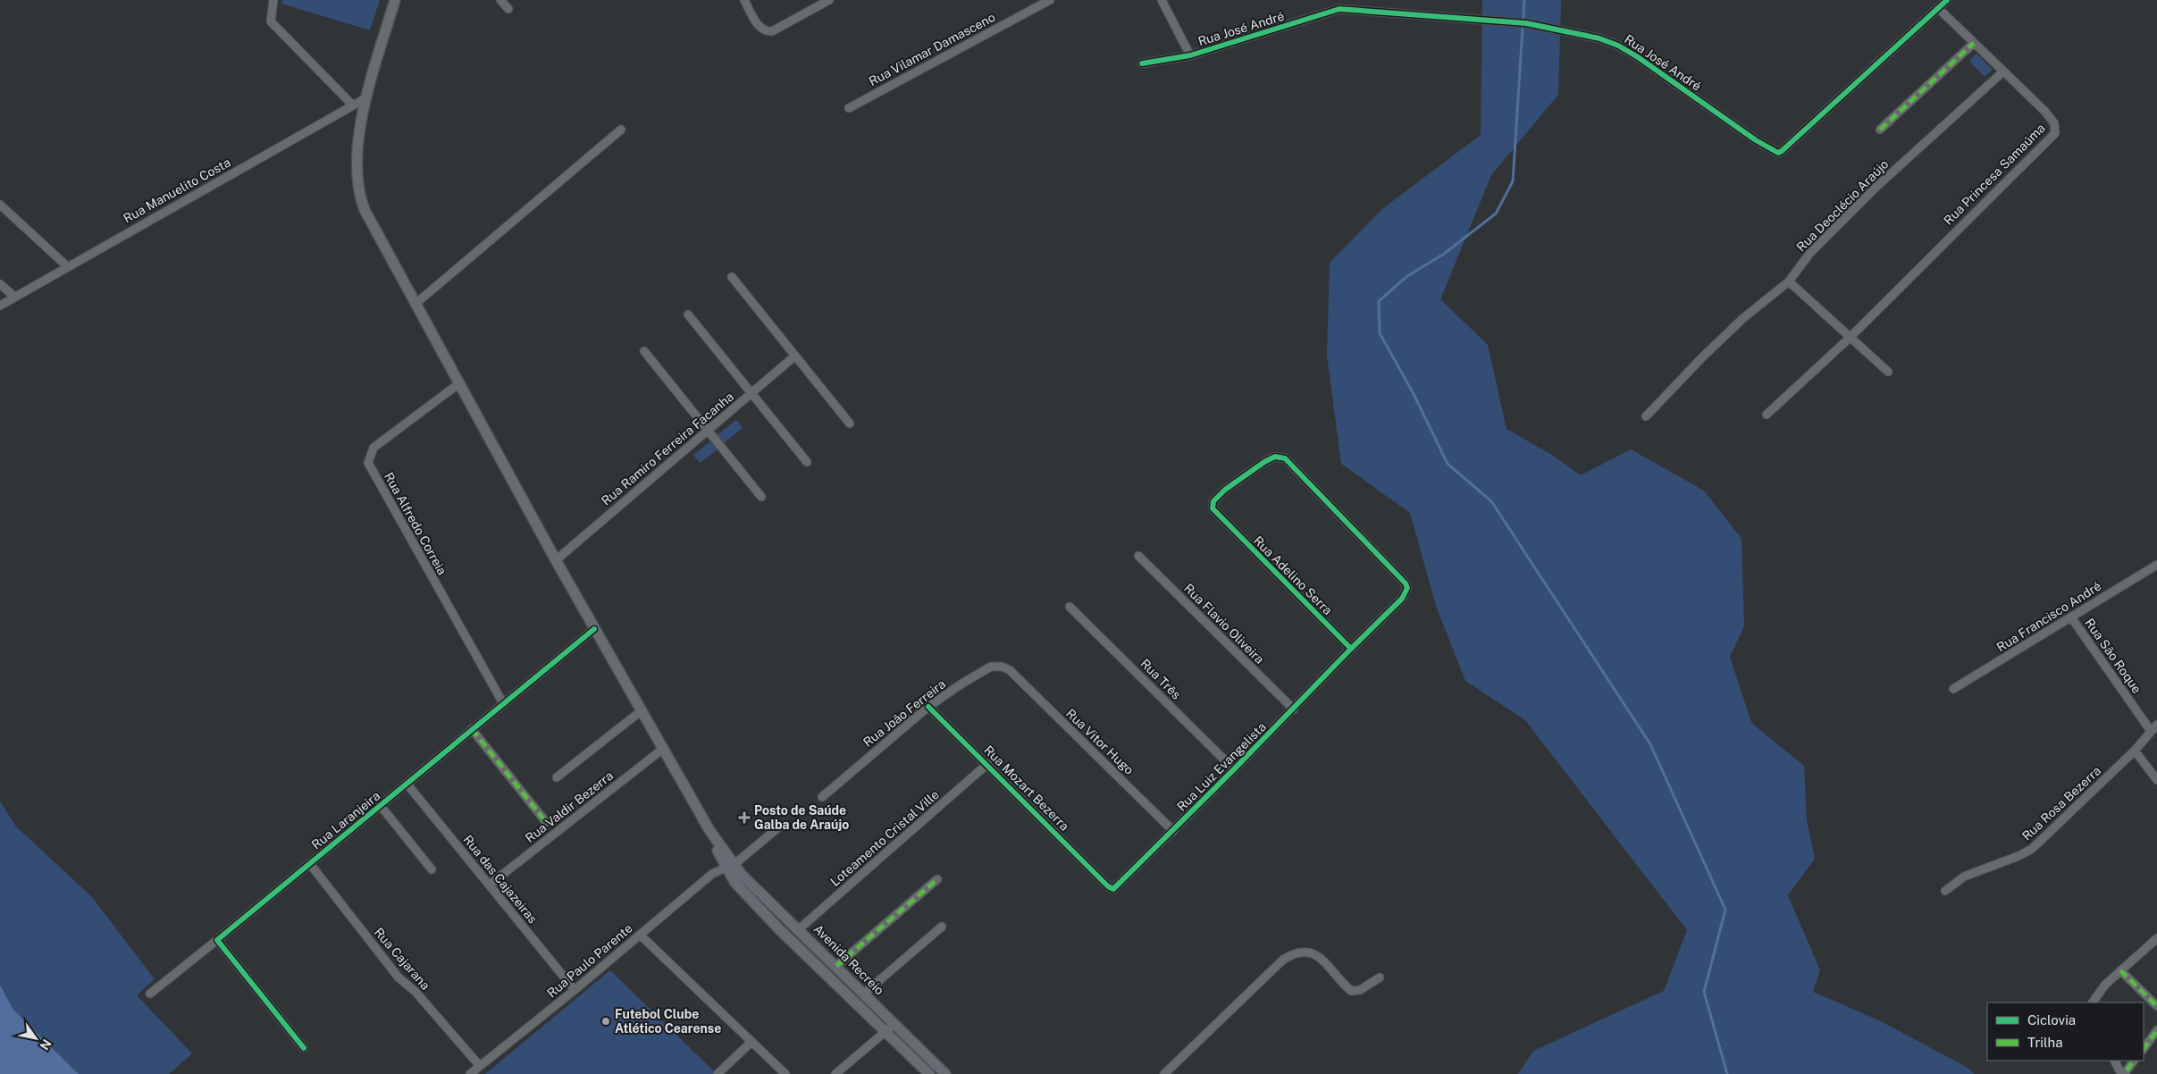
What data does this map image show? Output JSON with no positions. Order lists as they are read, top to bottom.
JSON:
{
  "streets": {
    "main road": ["Avenida Recreio"],
    "street": [
      "Rua José André",
      "Rua Vilamar Damasceno",
      "Rua Princesa Samaúma",
      "Rua Manuelito Costa",
      "Rua Deoclécio Araújo",
      "Rua Ramiro Ferreira Facanha",
      "Rua Alfredo Correia",
      "Rua Adelino Serra",
      "Rua Francisco André",
      "Rua Flavio Oliveira",
      "Rua São Roque",
      "Rua Três",
      "Rua João Ferreira",
      "Rua Vitor Hugo",
      "Rua Luiz Evangelista",
      "Rua Mozart Bezerra",
      "Rua Rosa Bezerra",
      "Rua Valdir Bezerra",
      "Rua Laranjeira",
      "Loteamento Cristal Ville",
      "Rua das Cajazeiras",
      "Rua Cajarana",
      "Rua Paulo Parente"
    ]
  },
  "crossings": [
    ["Rua José André", "Rua Princesa Samaúma"],
    ["Rua Princesa Samaúma", "Rua Deoclécio Araújo"],
    ["Rua Alfredo Correia", "Rua Laranjeira"],
    ["Rua Adelino Serra", "Rua Luiz Evangelista"],
    ["Rua Francisco André", "Rua São Roque"],
    ["Rua Flavio Oliveira", "Rua Luiz Evangelista"],
    ["Rua São Roque", "Rua Rosa Bezerra"],
    ["Rua Três", "Rua Luiz Evangelista"],
    ["Rua João Ferreira", "Rua Vitor Hugo"],
    ["Rua João Ferreira", "Rua Mozart Bezerra"],
    ["Rua Vitor Hugo", "Rua Luiz Evangelista"],
    ["Rua Luiz Evangelista", "Rua Mozart Bezerra"],
    ["Rua Mozart Bezerra", "Loteamento Cristal Ville"],
    ["Rua Valdir Bezerra", "Rua das Cajazeiras"],
    ["Rua Laranjeira", "Rua das Cajazeiras"],
    ["Rua Laranjeira", "Rua Cajarana"],
    ["Loteamento Cristal Ville", "Avenida Recreio"],
    ["Rua das Cajazeiras", "Rua Paulo Parente"],
    ["Rua Cajarana", "Rua Paulo Parente"],
    ["Avenida Recreio", "Rua Paulo Parente"]
  ],
  "places": {
    "health": ["Posto de Saúde Galba de Araújo"],
    "other": ["Futebol Clube Atlético Cearense"]
  },
  "legend": ["Ciclovia", "Trilha"],
  "north": "bottom right"
}
